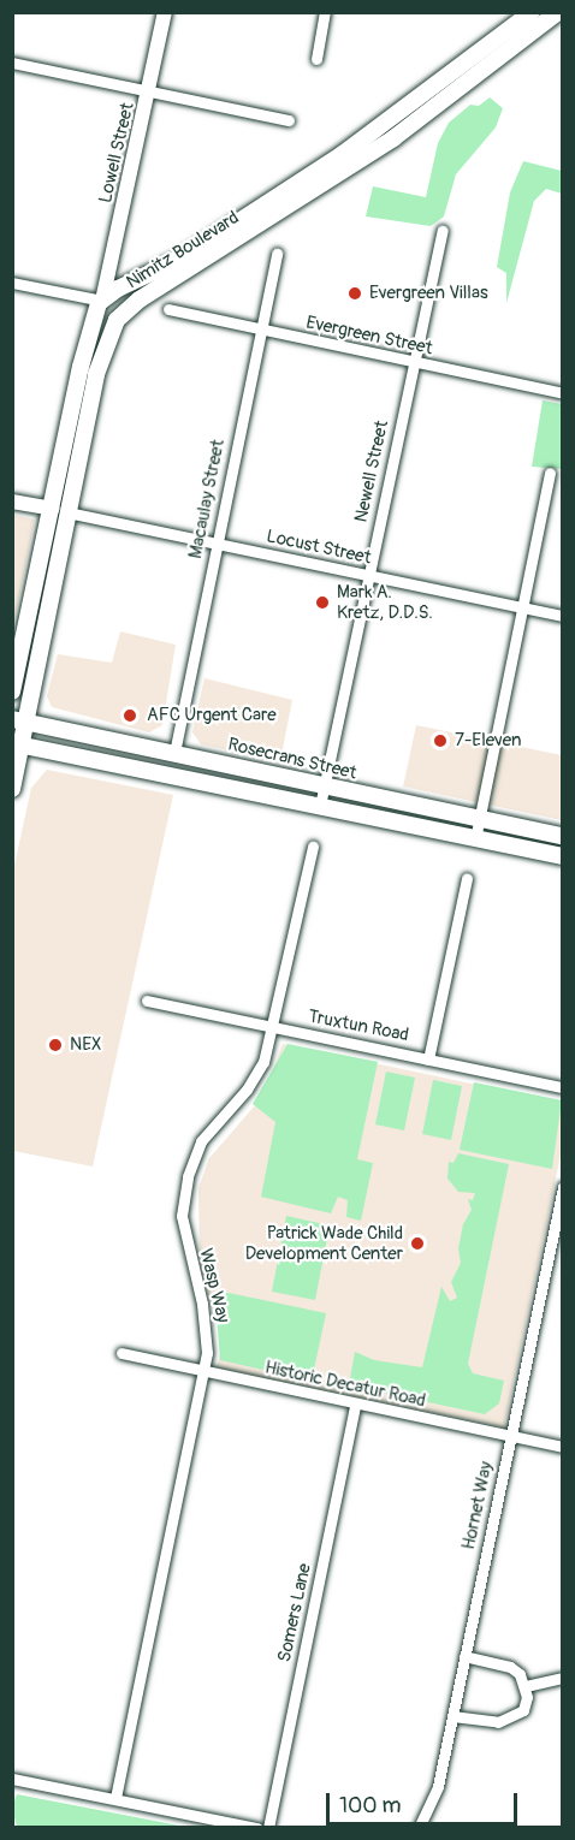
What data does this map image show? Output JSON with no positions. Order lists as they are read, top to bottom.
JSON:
{
  "streets": {
    "main road": ["Nimitz Boulevard", "Rosecrans Street"],
    "street": [
      "Lowell Street",
      "Evergreen Street",
      "Newell Street",
      "Macaulay Street",
      "Locust Street",
      "Truxtun Road",
      "Wasp Way",
      "Historic Decatur Road",
      "Hornet Way",
      "Somers Lane"
    ]
  },
  "crossings": [
    ["Lowell Street", "Nimitz Boulevard"],
    ["Nimitz Boulevard", "Locust Street"],
    ["Nimitz Boulevard", "Rosecrans Street"],
    ["Evergreen Street", "Newell Street"],
    ["Evergreen Street", "Macaulay Street"],
    ["Newell Street", "Locust Street"],
    ["Newell Street", "Rosecrans Street"],
    ["Macaulay Street", "Locust Street"],
    ["Macaulay Street", "Rosecrans Street"],
    ["Truxtun Road", "Wasp Way"],
    ["Wasp Way", "Historic Decatur Road"],
    ["Historic Decatur Road", "Hornet Way"],
    ["Historic Decatur Road", "Somers Lane"]
  ],
  "places": [
    "Evergreen Villas",
    "Mark A. Kretz, D.D.S.",
    "AFC Urgent Care",
    "7-Eleven",
    "NEX",
    "Patrick Wade Child Development Center"
  ],
  "scale_bar": "100 m"
}
